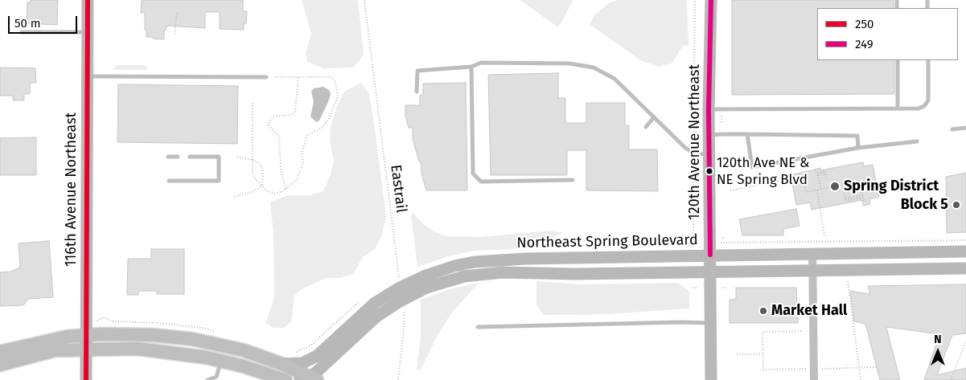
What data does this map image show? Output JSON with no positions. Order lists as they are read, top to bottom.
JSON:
{
  "streets": {
    "street": ["120th Avenue Northeast", "116th Avenue Northeast", "Northeast Spring Boulevard"],
    "path": ["Eastrail"]
  },
  "crossings": [
    ["120th Avenue Northeast", "Northeast Spring Boulevard"]
  ],
  "places": [
    "120th Ave NE & NE Spring Blvd",
    "Spring District",
    "Block 5",
    "Market Hall"
  ],
  "lines": ["transit line 250", "transit line 249"],
  "legend": ["250", "249"],
  "scale_bar": "50 m",
  "north": "top"
}
